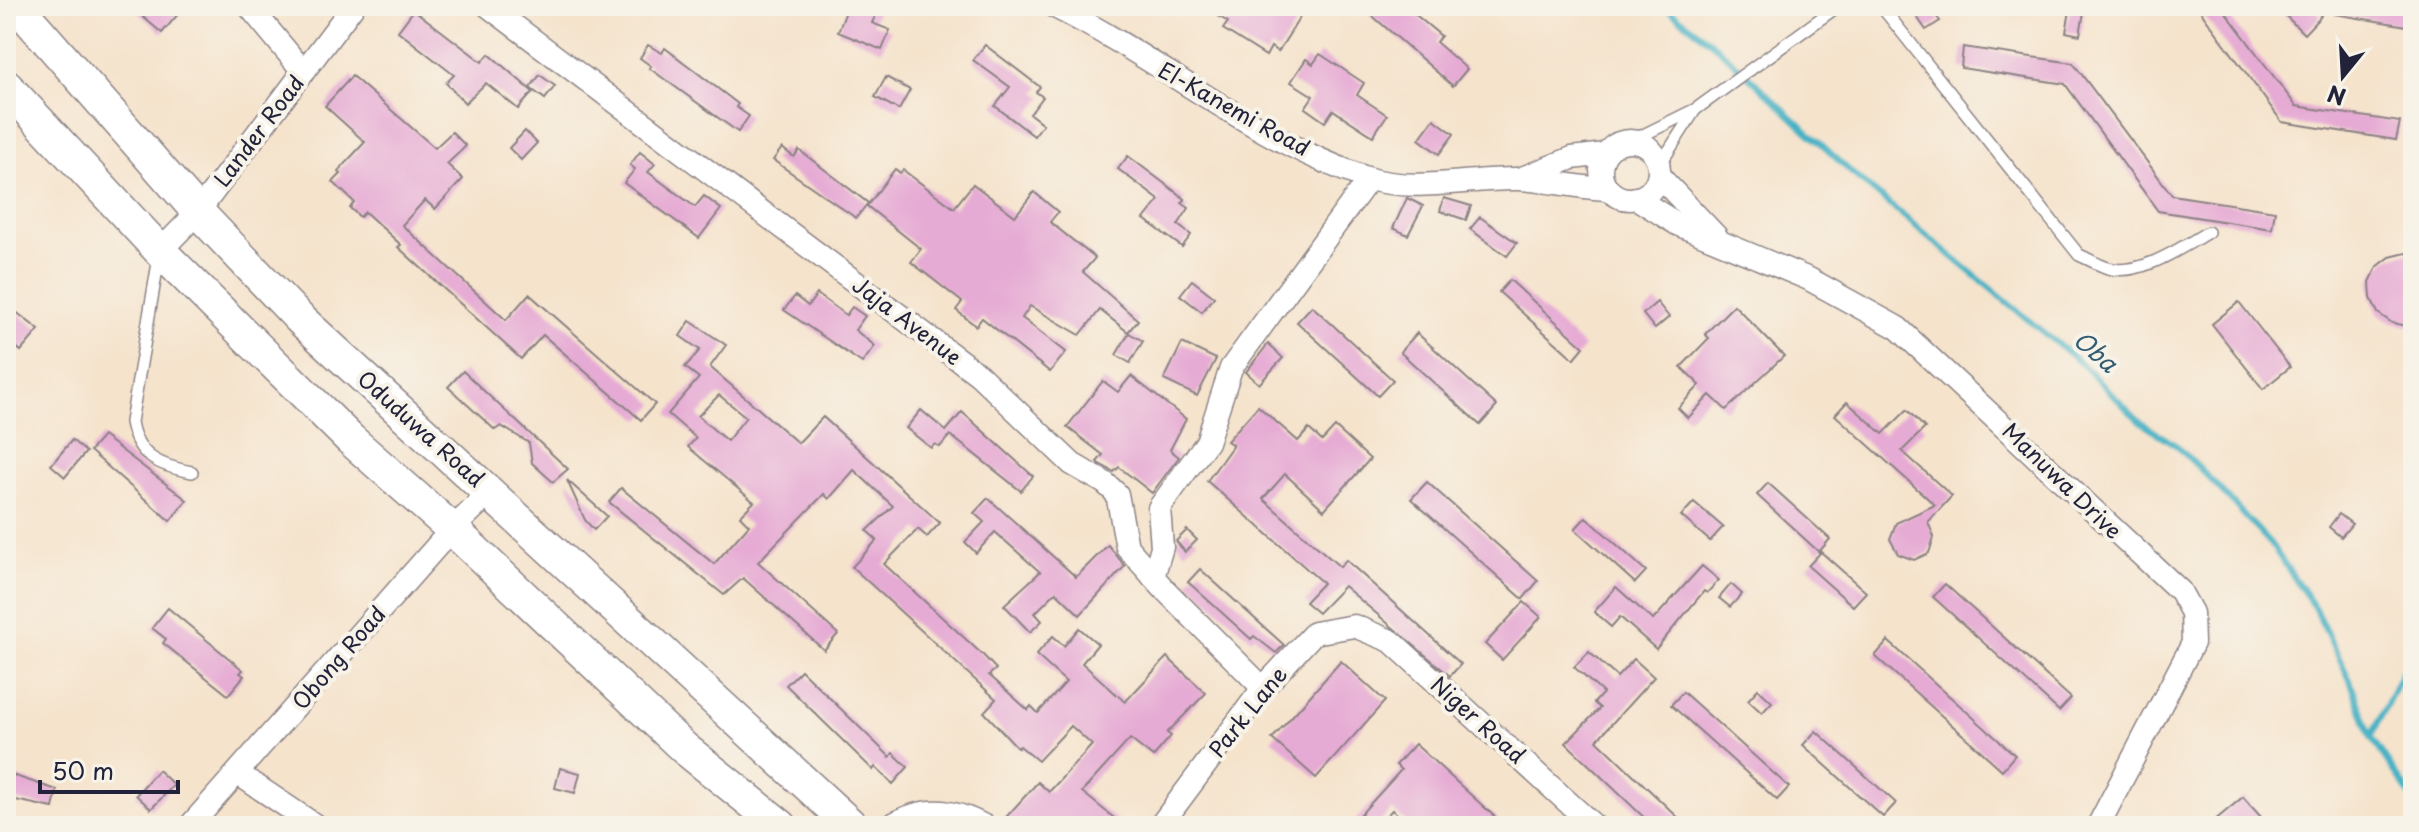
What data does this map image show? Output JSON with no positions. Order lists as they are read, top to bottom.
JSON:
{
  "streets": {
    "street": [
      "El-Kanemi Road",
      "Lander Road",
      "Jaja Avenue",
      "Oduduwa Road",
      "Manuwa Drive",
      "Obong Road",
      "Park Lane",
      "Niger Road"
    ]
  },
  "crossings": [
    ["El-Kanemi Road", "Manuwa Drive"],
    ["Lander Road", "Oduduwa Road"],
    ["Jaja Avenue", "Park Lane"],
    ["Oduduwa Road", "Obong Road"],
    ["Park Lane", "Niger Road"]
  ],
  "water": ["Oba"],
  "scale_bar": "50 m",
  "north": "bottom"
}
